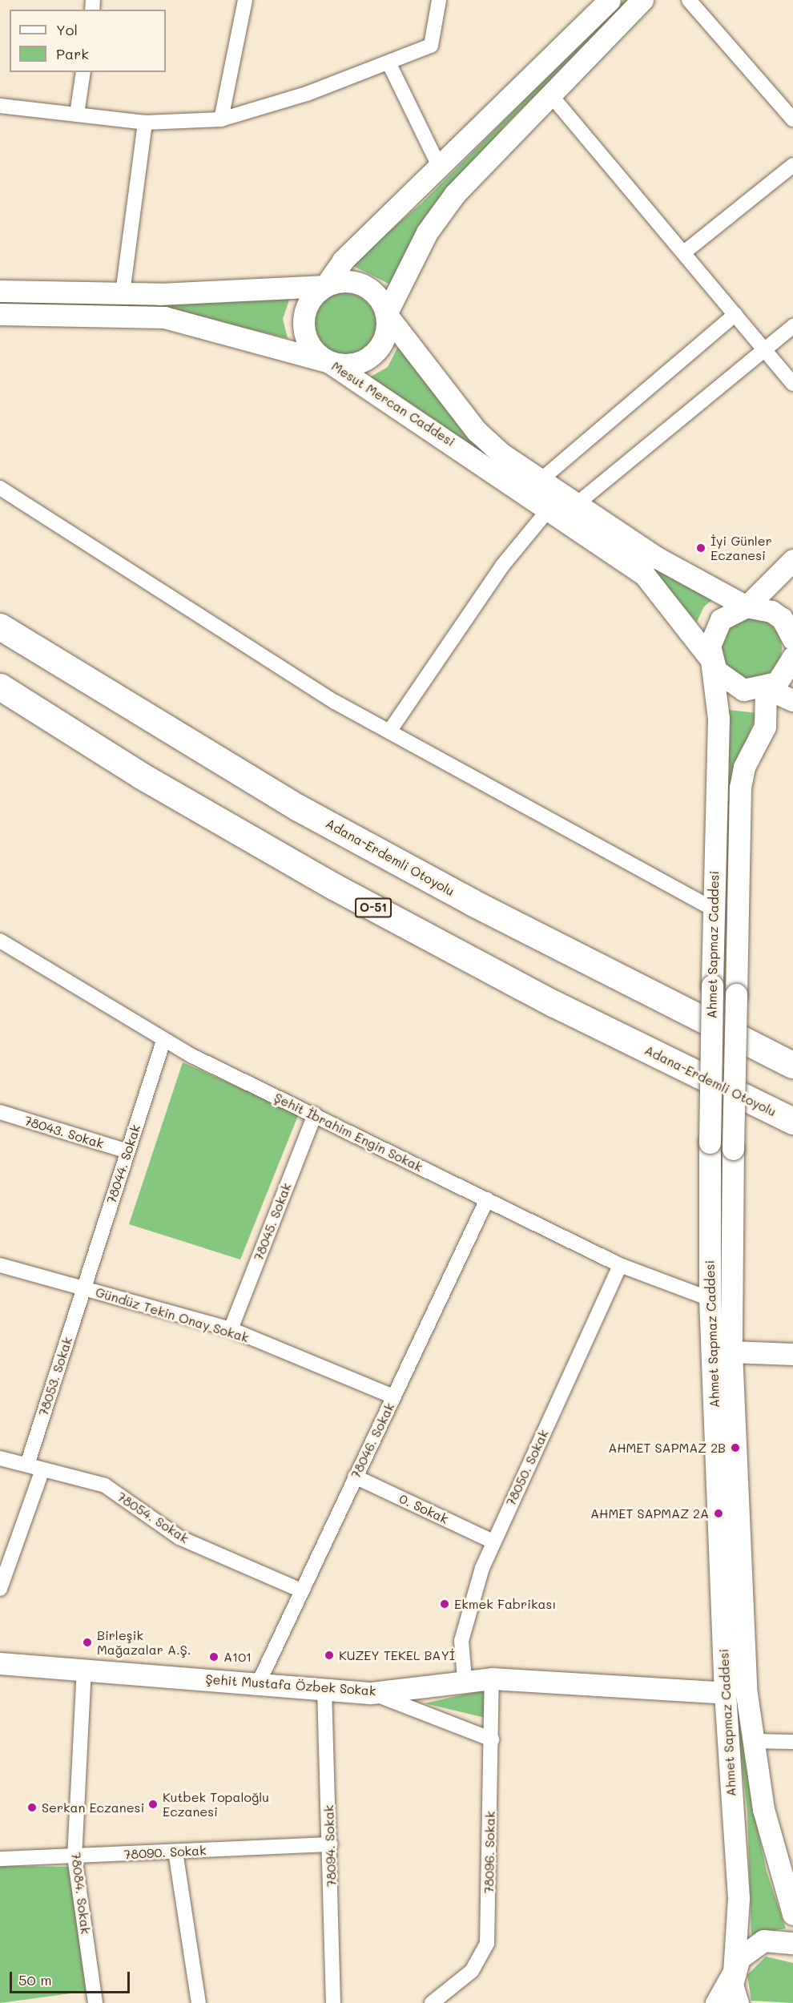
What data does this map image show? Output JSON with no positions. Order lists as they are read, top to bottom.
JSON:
{
  "streets": {
    "highway": ["Adana-Erdemli Otoyolu", "O-51"],
    "main road": ["Mesut Mercan Caddesi", "Ahmet Sapmaz Caddesi", "Şehit Mustafa Özbek Sokak"],
    "street": [
      "78043. Sokak",
      "Şehit İbrahim Engin Sokak",
      "78044. Sokak",
      "78045. Sokak",
      "Gündüz Tekin Onay Sokak",
      "78053. Sokak",
      "78046. Sokak",
      "78050. Sokak",
      "0. Sokak",
      "78054. Sokak",
      "78094. Sokak",
      "78090. Sokak",
      "78096. Sokak",
      "78084. Sokak"
    ]
  },
  "crossings": [
    ["Mesut Mercan Caddesi", "Ahmet Sapmaz Caddesi"],
    ["Ahmet Sapmaz Caddesi", "Şehit İbrahim Engin Sokak"],
    ["Ahmet Sapmaz Caddesi", "Şehit Mustafa Özbek Sokak"],
    ["78043. Sokak", "78044. Sokak"],
    ["Şehit İbrahim Engin Sokak", "78044. Sokak"],
    ["Şehit İbrahim Engin Sokak", "78045. Sokak"],
    ["Şehit İbrahim Engin Sokak", "78046. Sokak"],
    ["Şehit İbrahim Engin Sokak", "78050. Sokak"],
    ["78044. Sokak", "Gündüz Tekin Onay Sokak"],
    ["78044. Sokak", "78053. Sokak"],
    ["78045. Sokak", "Gündüz Tekin Onay Sokak"],
    ["Gündüz Tekin Onay Sokak", "78053. Sokak"],
    ["Gündüz Tekin Onay Sokak", "78046. Sokak"],
    ["78053. Sokak", "78054. Sokak"],
    ["78046. Sokak", "0. Sokak"],
    ["78046. Sokak", "78054. Sokak"],
    ["78046. Sokak", "Şehit Mustafa Özbek Sokak"],
    ["78050. Sokak", "0. Sokak"],
    ["78050. Sokak", "Şehit Mustafa Özbek Sokak"],
    ["Şehit Mustafa Özbek Sokak", "78094. Sokak"],
    ["Şehit Mustafa Özbek Sokak", "78096. Sokak"],
    ["Şehit Mustafa Özbek Sokak", "78084. Sokak"],
    ["78094. Sokak", "78090. Sokak"],
    ["78090. Sokak", "78084. Sokak"]
  ],
  "places": [
    "İyi Günler Eczanesi",
    "AHMET SAPMAZ 2B",
    "AHMET SAPMAZ 2A",
    "Ekmek Fabrikası",
    "Birleşik Mağazalar A.Ş.",
    "KUZEY TEKEL BAYİ",
    "A101",
    "Kutbek Topaloğlu Eczanesi",
    "Serkan Eczanesi"
  ],
  "legend": ["Yol", "Park"],
  "scale_bar": "50 m"
}
